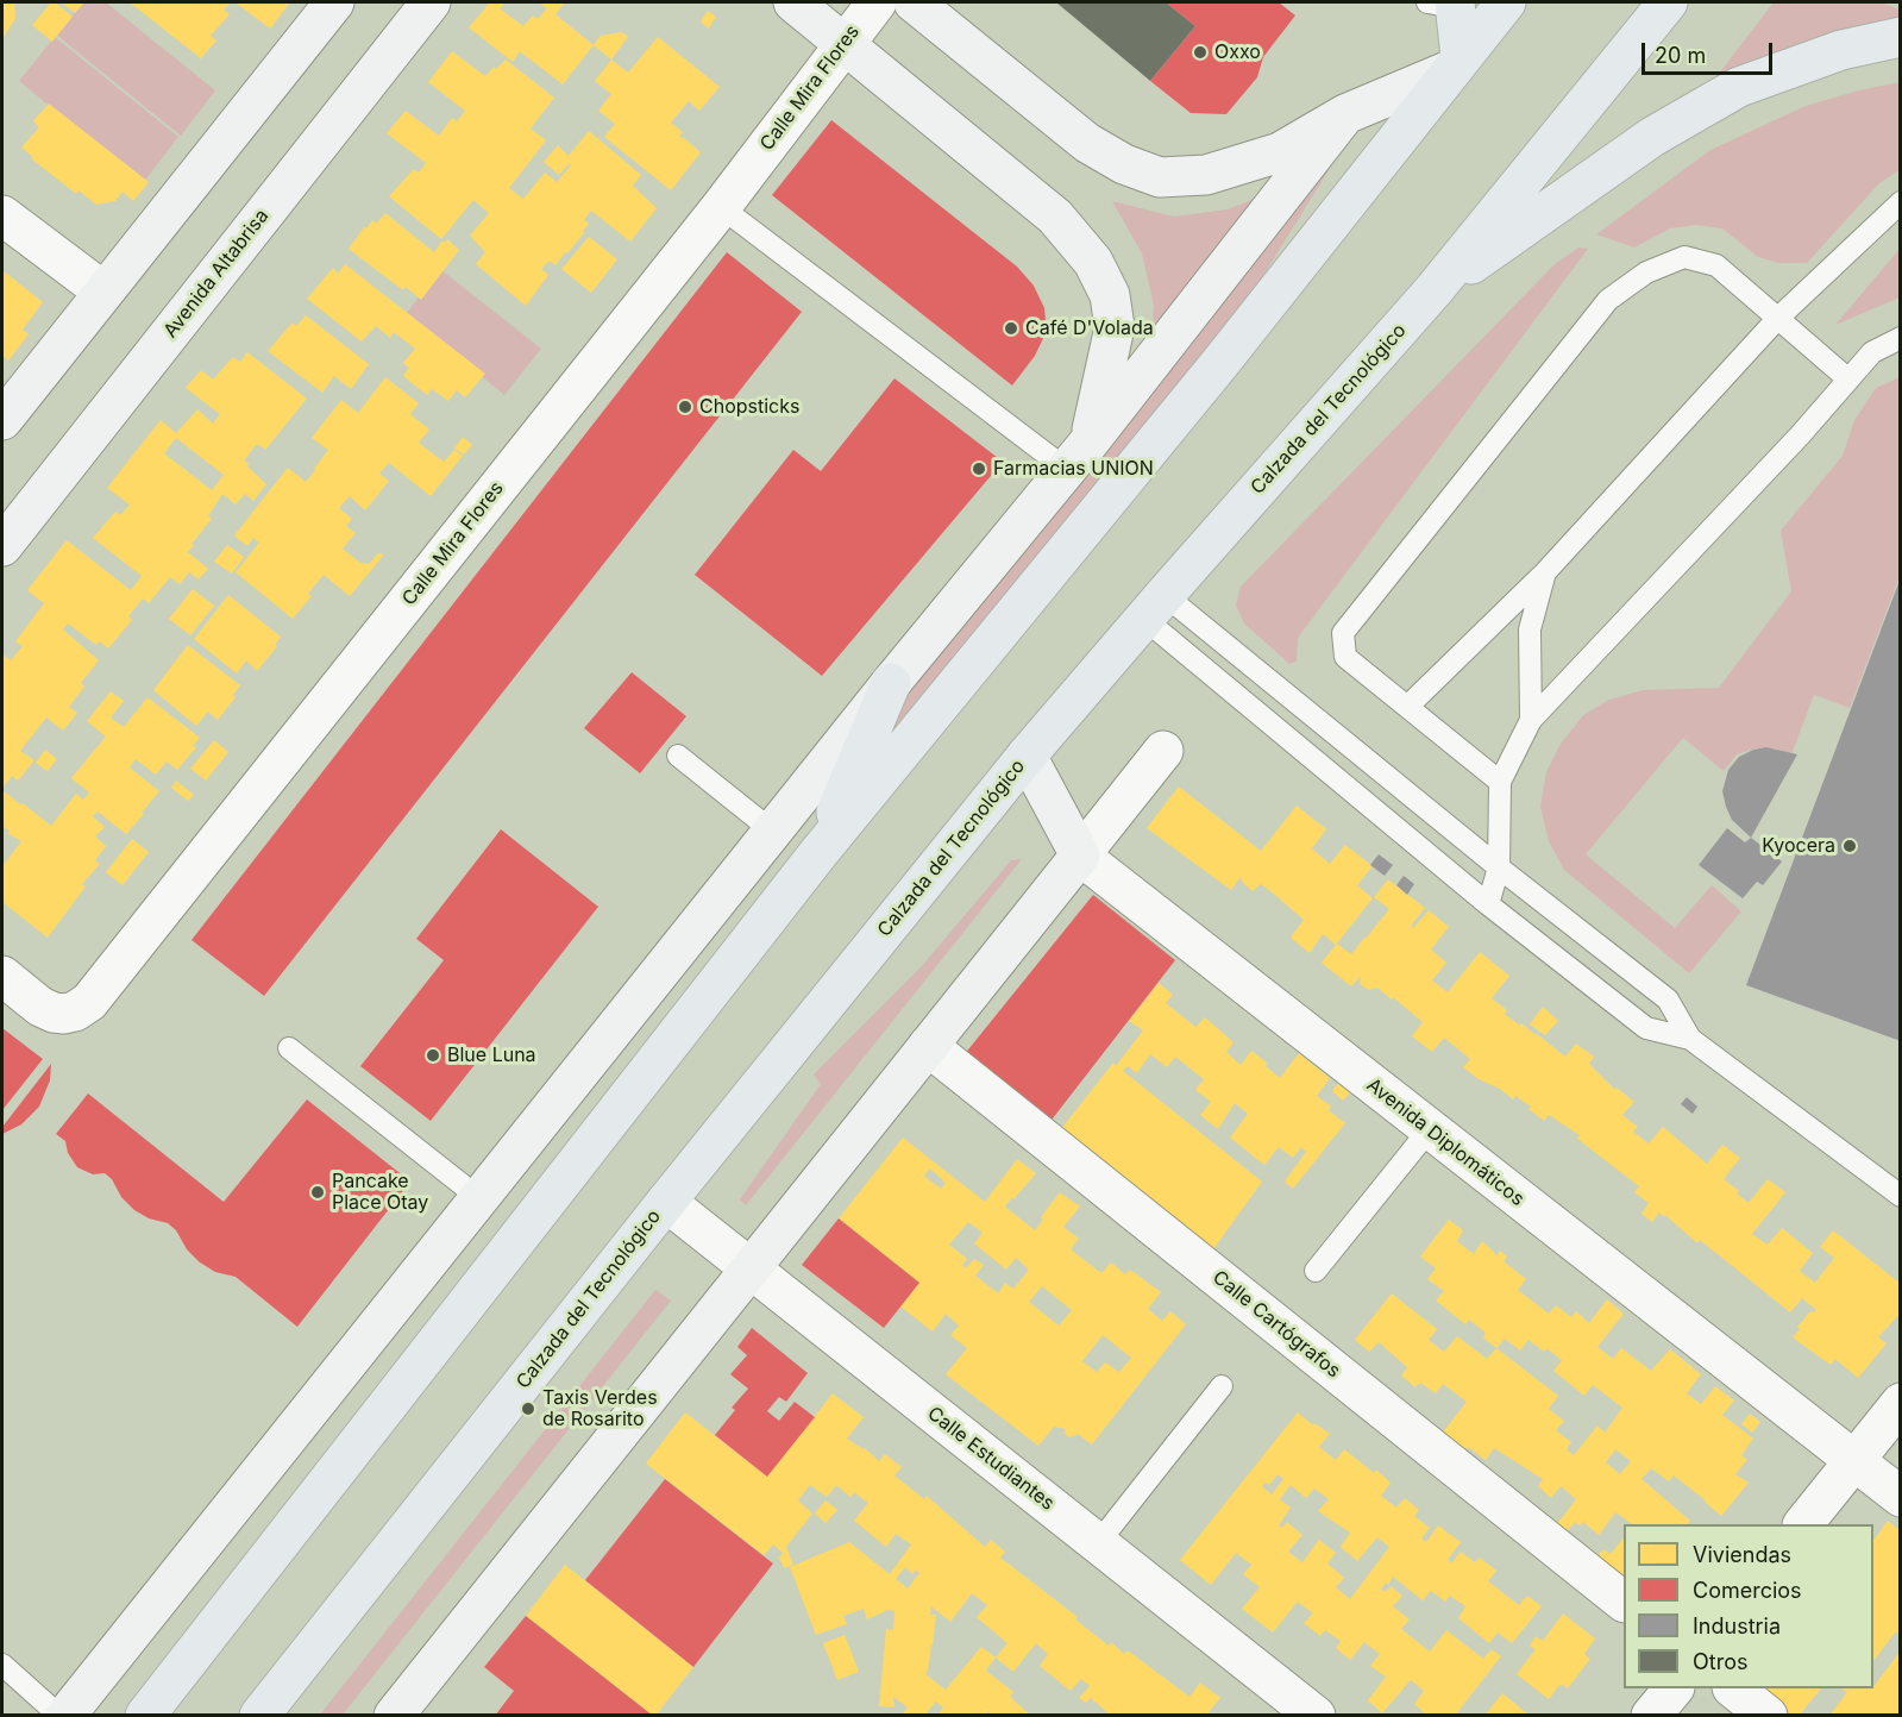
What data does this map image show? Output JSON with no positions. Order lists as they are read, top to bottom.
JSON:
{
  "streets": {
    "main road": ["Calzada del Tecnológico"],
    "street": [
      "Calle Mira Flores",
      "Avenida Altabrisa",
      "Avenida Diplomáticos",
      "Calle Cartógrafos",
      "Calle Estudiantes"
    ]
  },
  "crossings": [
    ["Calzada del Tecnológico", "Avenida Diplomáticos"],
    ["Calzada del Tecnológico", "Calle Estudiantes"]
  ],
  "places": [
    "Oxxo",
    "Café D'Volada",
    "Chopsticks",
    "Farmacias UNION",
    "Kyocera",
    "Blue Luna",
    "Pancake Place Otay",
    "Taxis Verdes de Rosarito"
  ],
  "legend": [
    "Viviendas",
    "Comercios",
    "Industria",
    "Otros"
  ],
  "scale_bar": "20 m"
}
